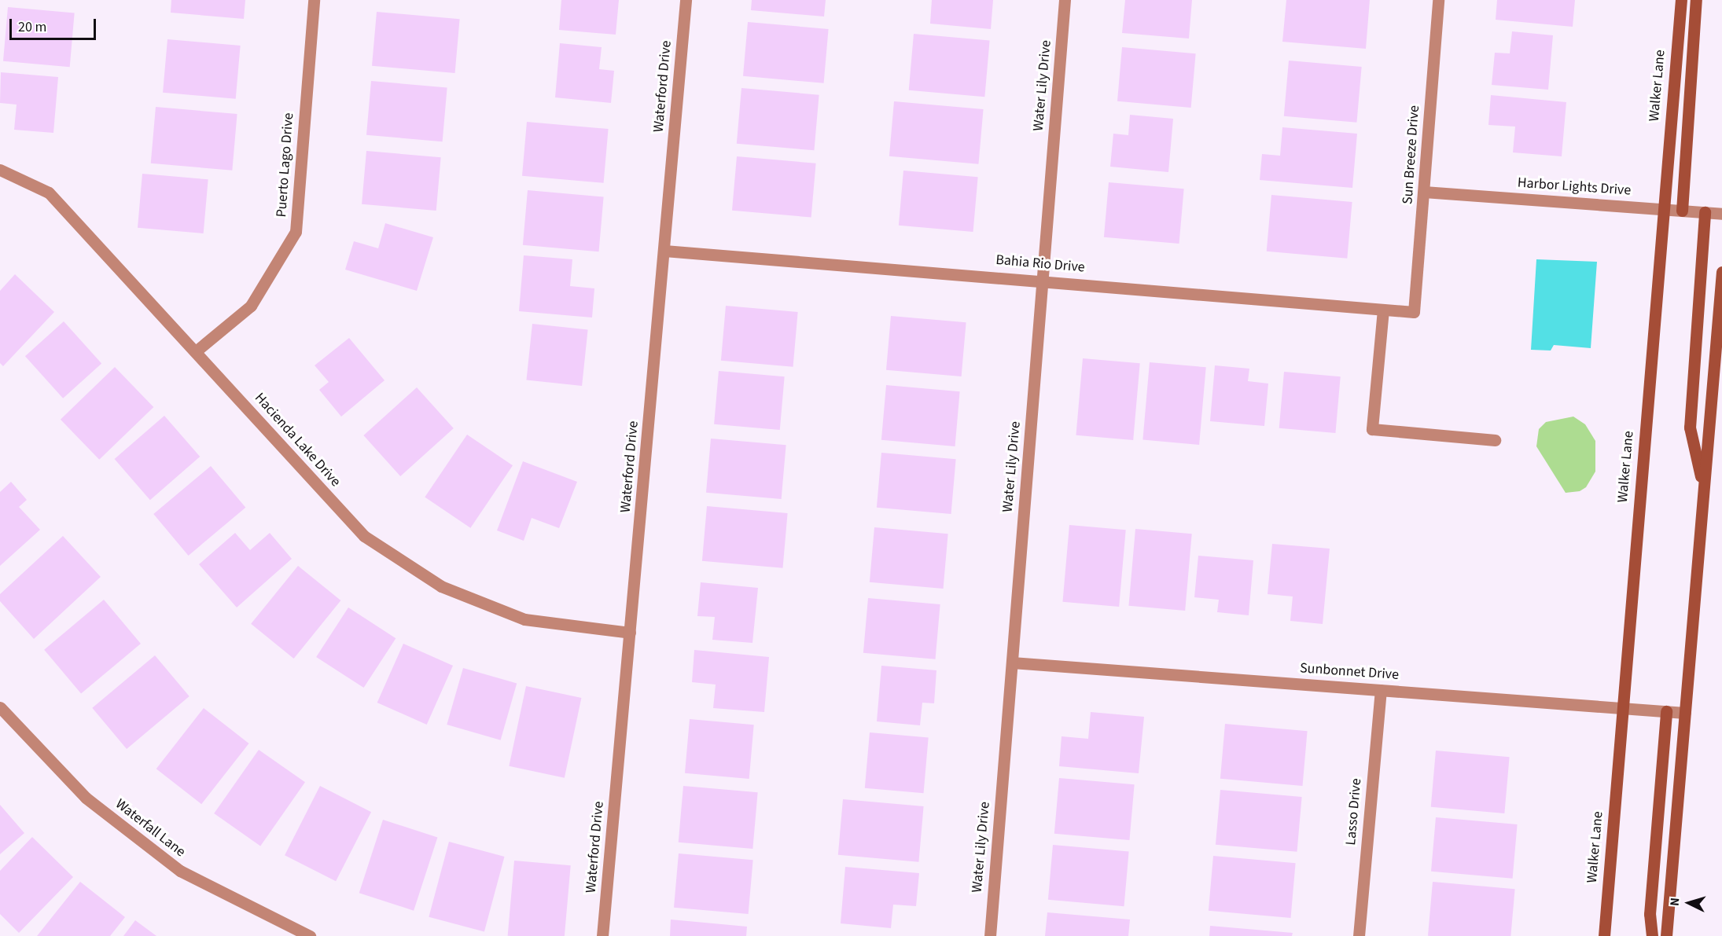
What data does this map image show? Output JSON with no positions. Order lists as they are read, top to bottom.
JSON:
{
  "streets": {
    "street": [
      "Water Lily Drive",
      "Walker Lane",
      "Waterford Drive",
      "Sun Breeze Drive",
      "Puerto Lago Drive",
      "Harbor Lights Drive",
      "Bahia Rio Drive",
      "Hacienda Lake Drive",
      "Sunbonnet Drive",
      "Lasso Drive",
      "Waterfall Lane"
    ]
  },
  "crossings": [
    ["Water Lily Drive", "Bahia Rio Drive"],
    ["Water Lily Drive", "Sunbonnet Drive"],
    ["Walker Lane", "Harbor Lights Drive"],
    ["Walker Lane", "Sunbonnet Drive"],
    ["Waterford Drive", "Bahia Rio Drive"],
    ["Waterford Drive", "Hacienda Lake Drive"],
    ["Sun Breeze Drive", "Harbor Lights Drive"],
    ["Sun Breeze Drive", "Bahia Rio Drive"],
    ["Puerto Lago Drive", "Hacienda Lake Drive"],
    ["Sunbonnet Drive", "Lasso Drive"]
  ],
  "scale_bar": "20 m",
  "north": "left"
}
